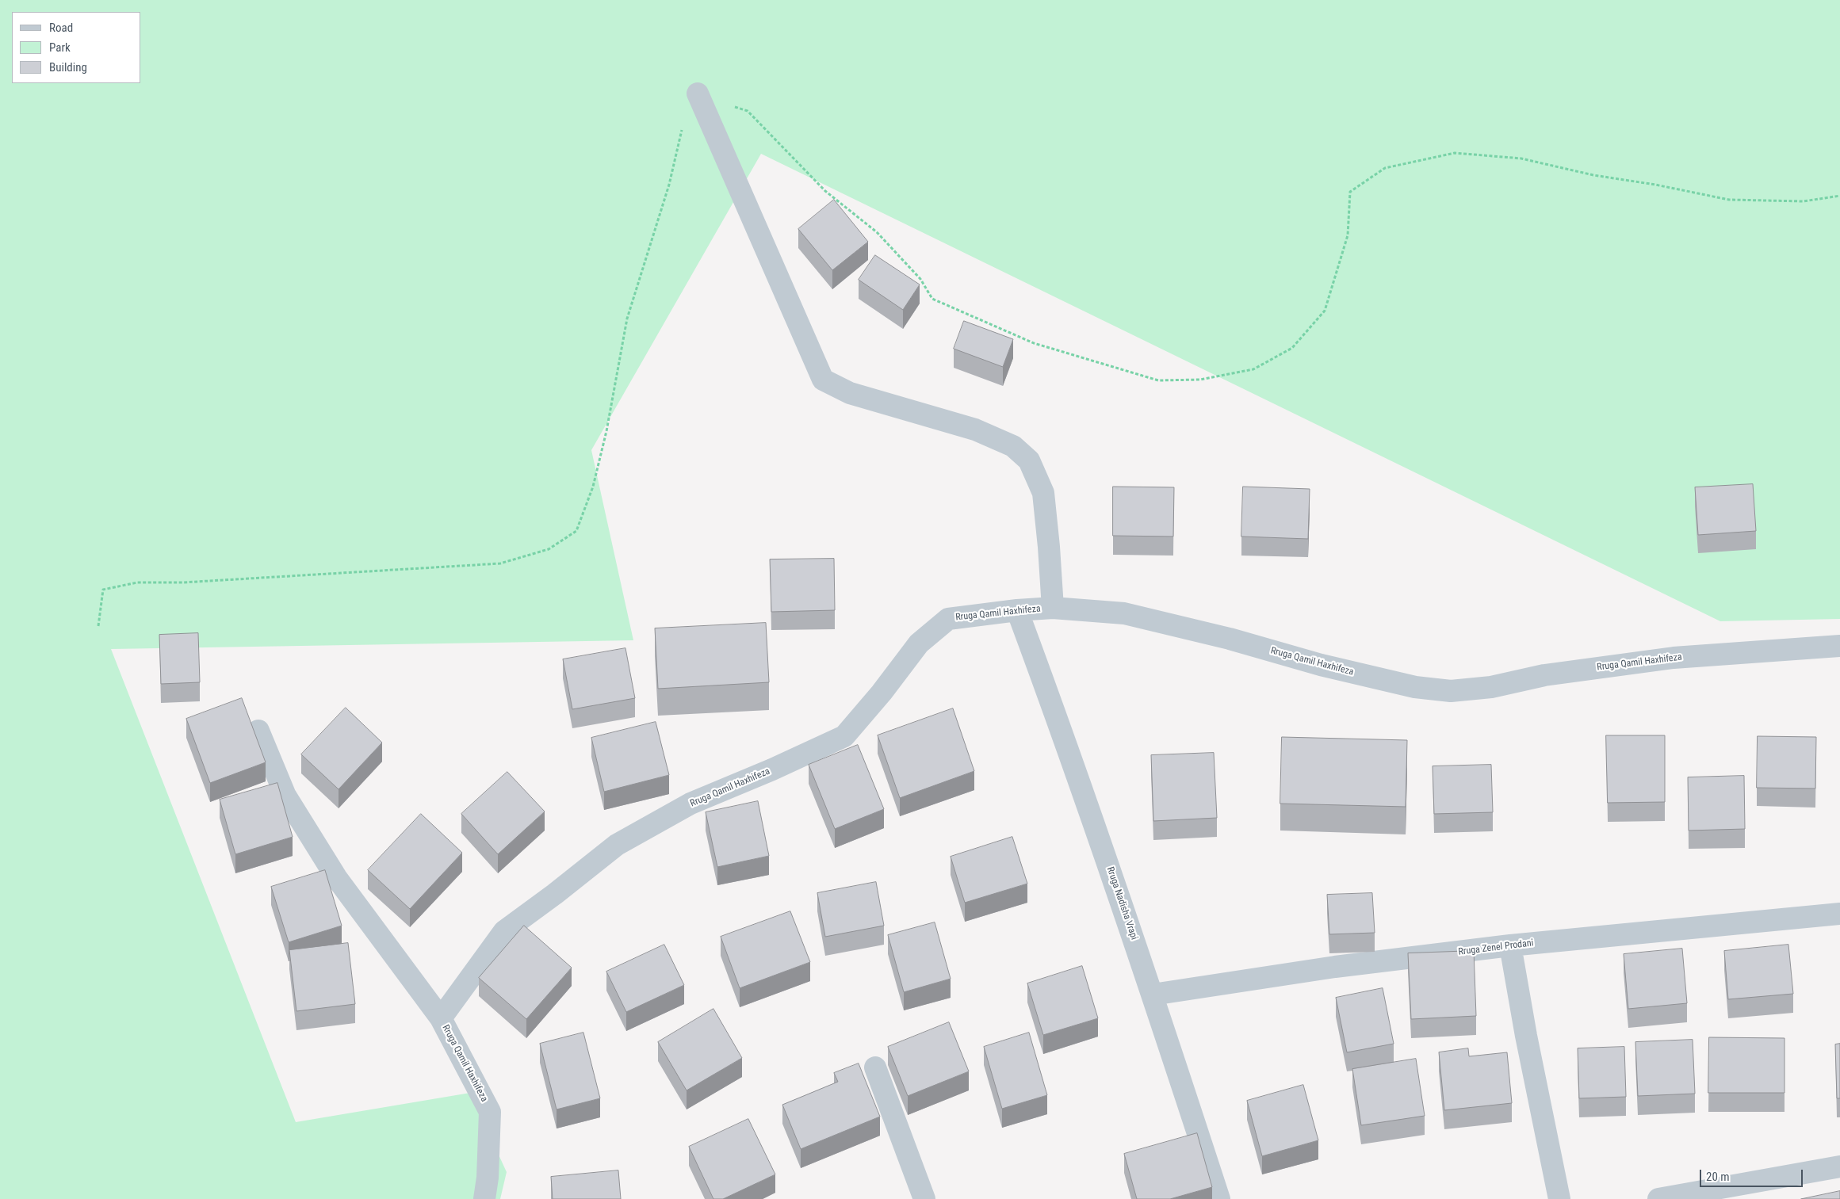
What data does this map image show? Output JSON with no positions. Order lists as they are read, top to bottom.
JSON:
{
  "streets": {
    "street": ["Rruga Qamil Haxhifeza", "Rruga Nadisha Vrapi", "Rruga Zenel Prodani"]
  },
  "crossings": [
    ["Rruga Qamil Haxhifeza", "Rruga Nadisha Vrapi"],
    ["Rruga Nadisha Vrapi", "Rruga Zenel Prodani"]
  ],
  "legend": ["Road", "Park", "Building"],
  "scale_bar": "20 m"
}
